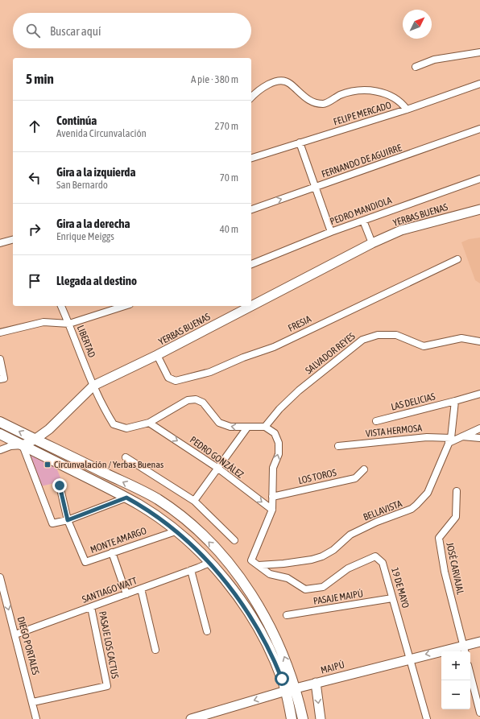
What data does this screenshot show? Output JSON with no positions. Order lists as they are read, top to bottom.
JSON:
{
  "streets": {
    "street": [
      "FELIPE MERCADO",
      "FERNANDO DE AGUIRRE",
      "PEDRO MANDIOLA",
      "YERBAS BUENAS",
      "FRESIA",
      "LIBERTAD",
      "SALVADOR REYES",
      "LAS DELICIAS",
      "VISTA HERMOSA",
      "PEDRO GONZÁLEZ",
      "LOS TOROS",
      "BELLAVISTA",
      "MONTE AMARGO",
      "JOSÉ CARVAJAL",
      "19 DE MAYO",
      "SANTIAGO WATT",
      "PASAJE MAIPÚ",
      "PASAJE LOS CACTUS",
      "DIEGO PORTALES",
      "MAIPÚ"
    ]
  },
  "crossings": [
    ["YERBAS BUENAS", "FRESIA"],
    ["YERBAS BUENAS", "LIBERTAD"],
    ["VISTA HERMOSA", "BELLAVISTA"],
    ["BELLAVISTA", "19 DE MAYO"],
    ["JOSÉ CARVAJAL", "MAIPÚ"],
    ["19 DE MAYO", "PASAJE MAIPÚ"],
    ["19 DE MAYO", "MAIPÚ"],
    ["SANTIAGO WATT", "PASAJE LOS CACTUS"],
    ["SANTIAGO WATT", "DIEGO PORTALES"],
    ["PASAJE LOS CACTUS", "DIEGO PORTALES"]
  ],
  "one_way": ["DIEGO PORTALES", "MAIPÚ"],
  "places": {
    "transit": ["Circunvalación / Yerbas Buenas"]
  },
  "north": "top right",
  "page": {
    "search": "Buscar aquí",
    "heading": ["5 min", "A pie · 380 m"],
    "list": [
      ["Continúa", "Avenida Circunvalación", "270 m"],
      ["Gira a la izquierda", "San Bernardo", "70 m"],
      ["Gira a la derecha", "Enrique Meiggs", "40 m"],
      "Llegada al destino"
    ],
    "map_buttons": ["+", "−"]
  }
}
